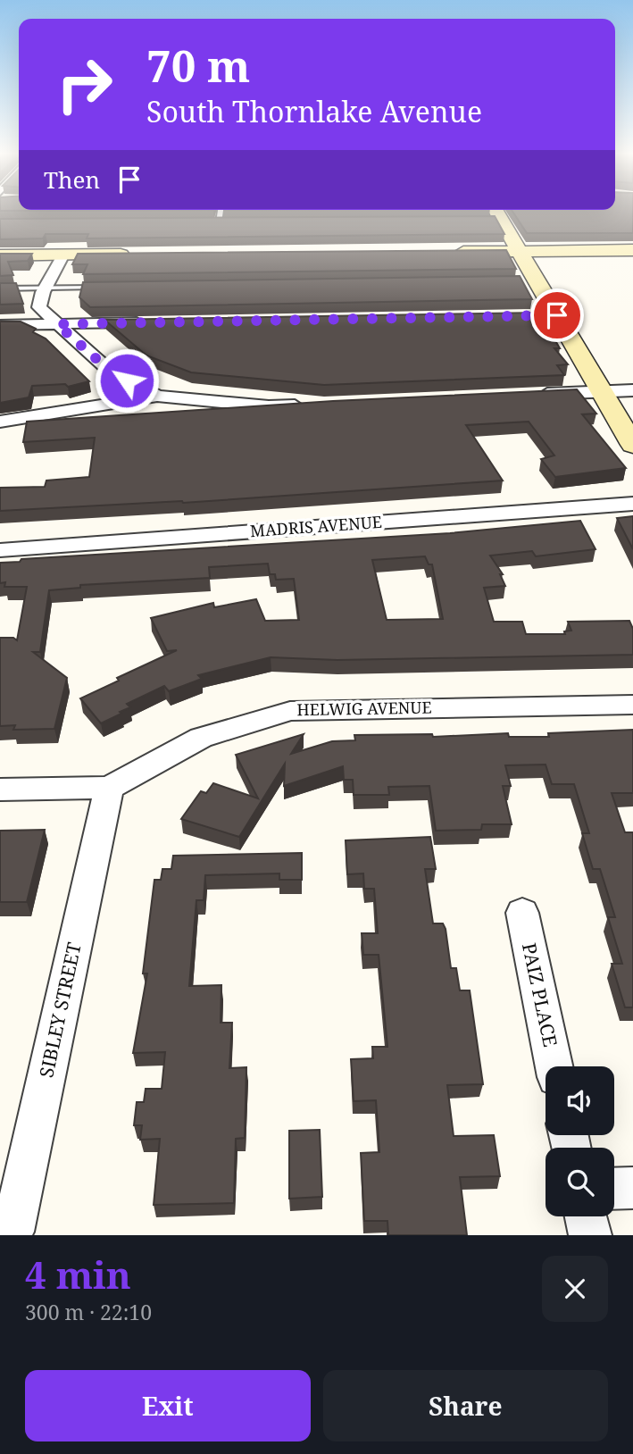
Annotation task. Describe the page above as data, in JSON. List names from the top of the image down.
{
  "streets": {
    "street": [
      "MADRIS AVENUE",
      "HELWIG AVENUE",
      "PAIZ PLACE",
      "SIBLEY STREET"
    ]
  },
  "crossings": [
    ["HELWIG AVENUE", "SIBLEY STREET"]
  ],
  "page": {
    "turn": ["70 m", "South Thornlake Avenue"],
    "then": "Then",
    "heading": ["4 min", "300 m · 22:10"],
    "buttons": ["Exit", "Share"]
  }
}
